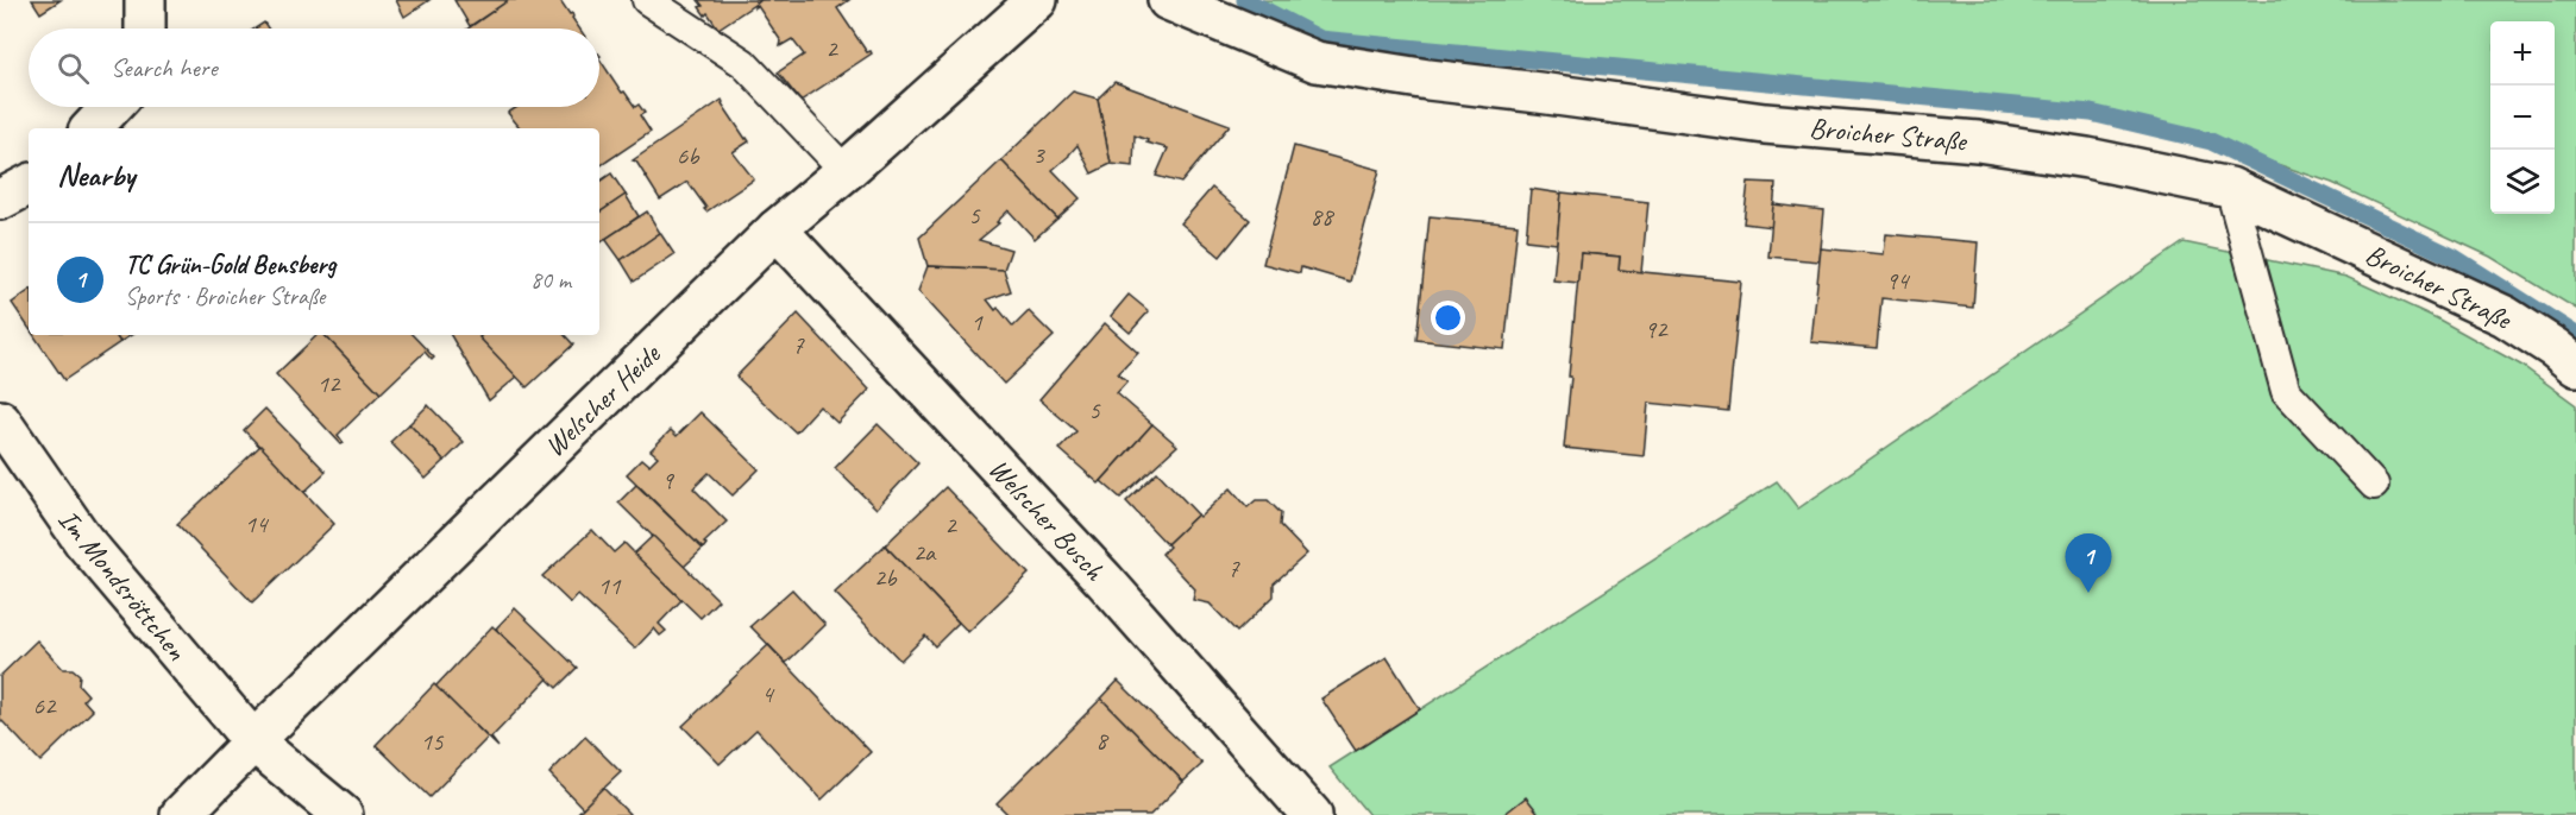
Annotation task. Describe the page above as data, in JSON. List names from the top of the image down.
{
  "streets": {
    "street": [
      "Broicher Straße",
      "Welscher Heide",
      "Welscher Busch",
      "Im Mondsröttchen"
    ]
  },
  "crossings": [
    ["Welscher Heide", "Welscher Busch"],
    ["Welscher Heide", "Im Mondsröttchen"]
  ],
  "house_numbers": [
    "2",
    "3",
    "6b",
    "5",
    "88",
    "94",
    "1",
    "92",
    "7",
    "12",
    "5",
    "9",
    "14",
    "2",
    "2a",
    "7",
    "2b",
    "11",
    "4",
    "62",
    "8",
    "15"
  ],
  "page": {
    "map_buttons": ["+", "−"],
    "search": "Search here",
    "heading": "Nearby",
    "list": [
      {
        "mark": "1",
        "name": "TC Grün-Gold Bensberg",
        "note": "Sports · Broicher Straße",
        "value": "80 m"
      }
    ],
    "pins": "1"
  }
}
